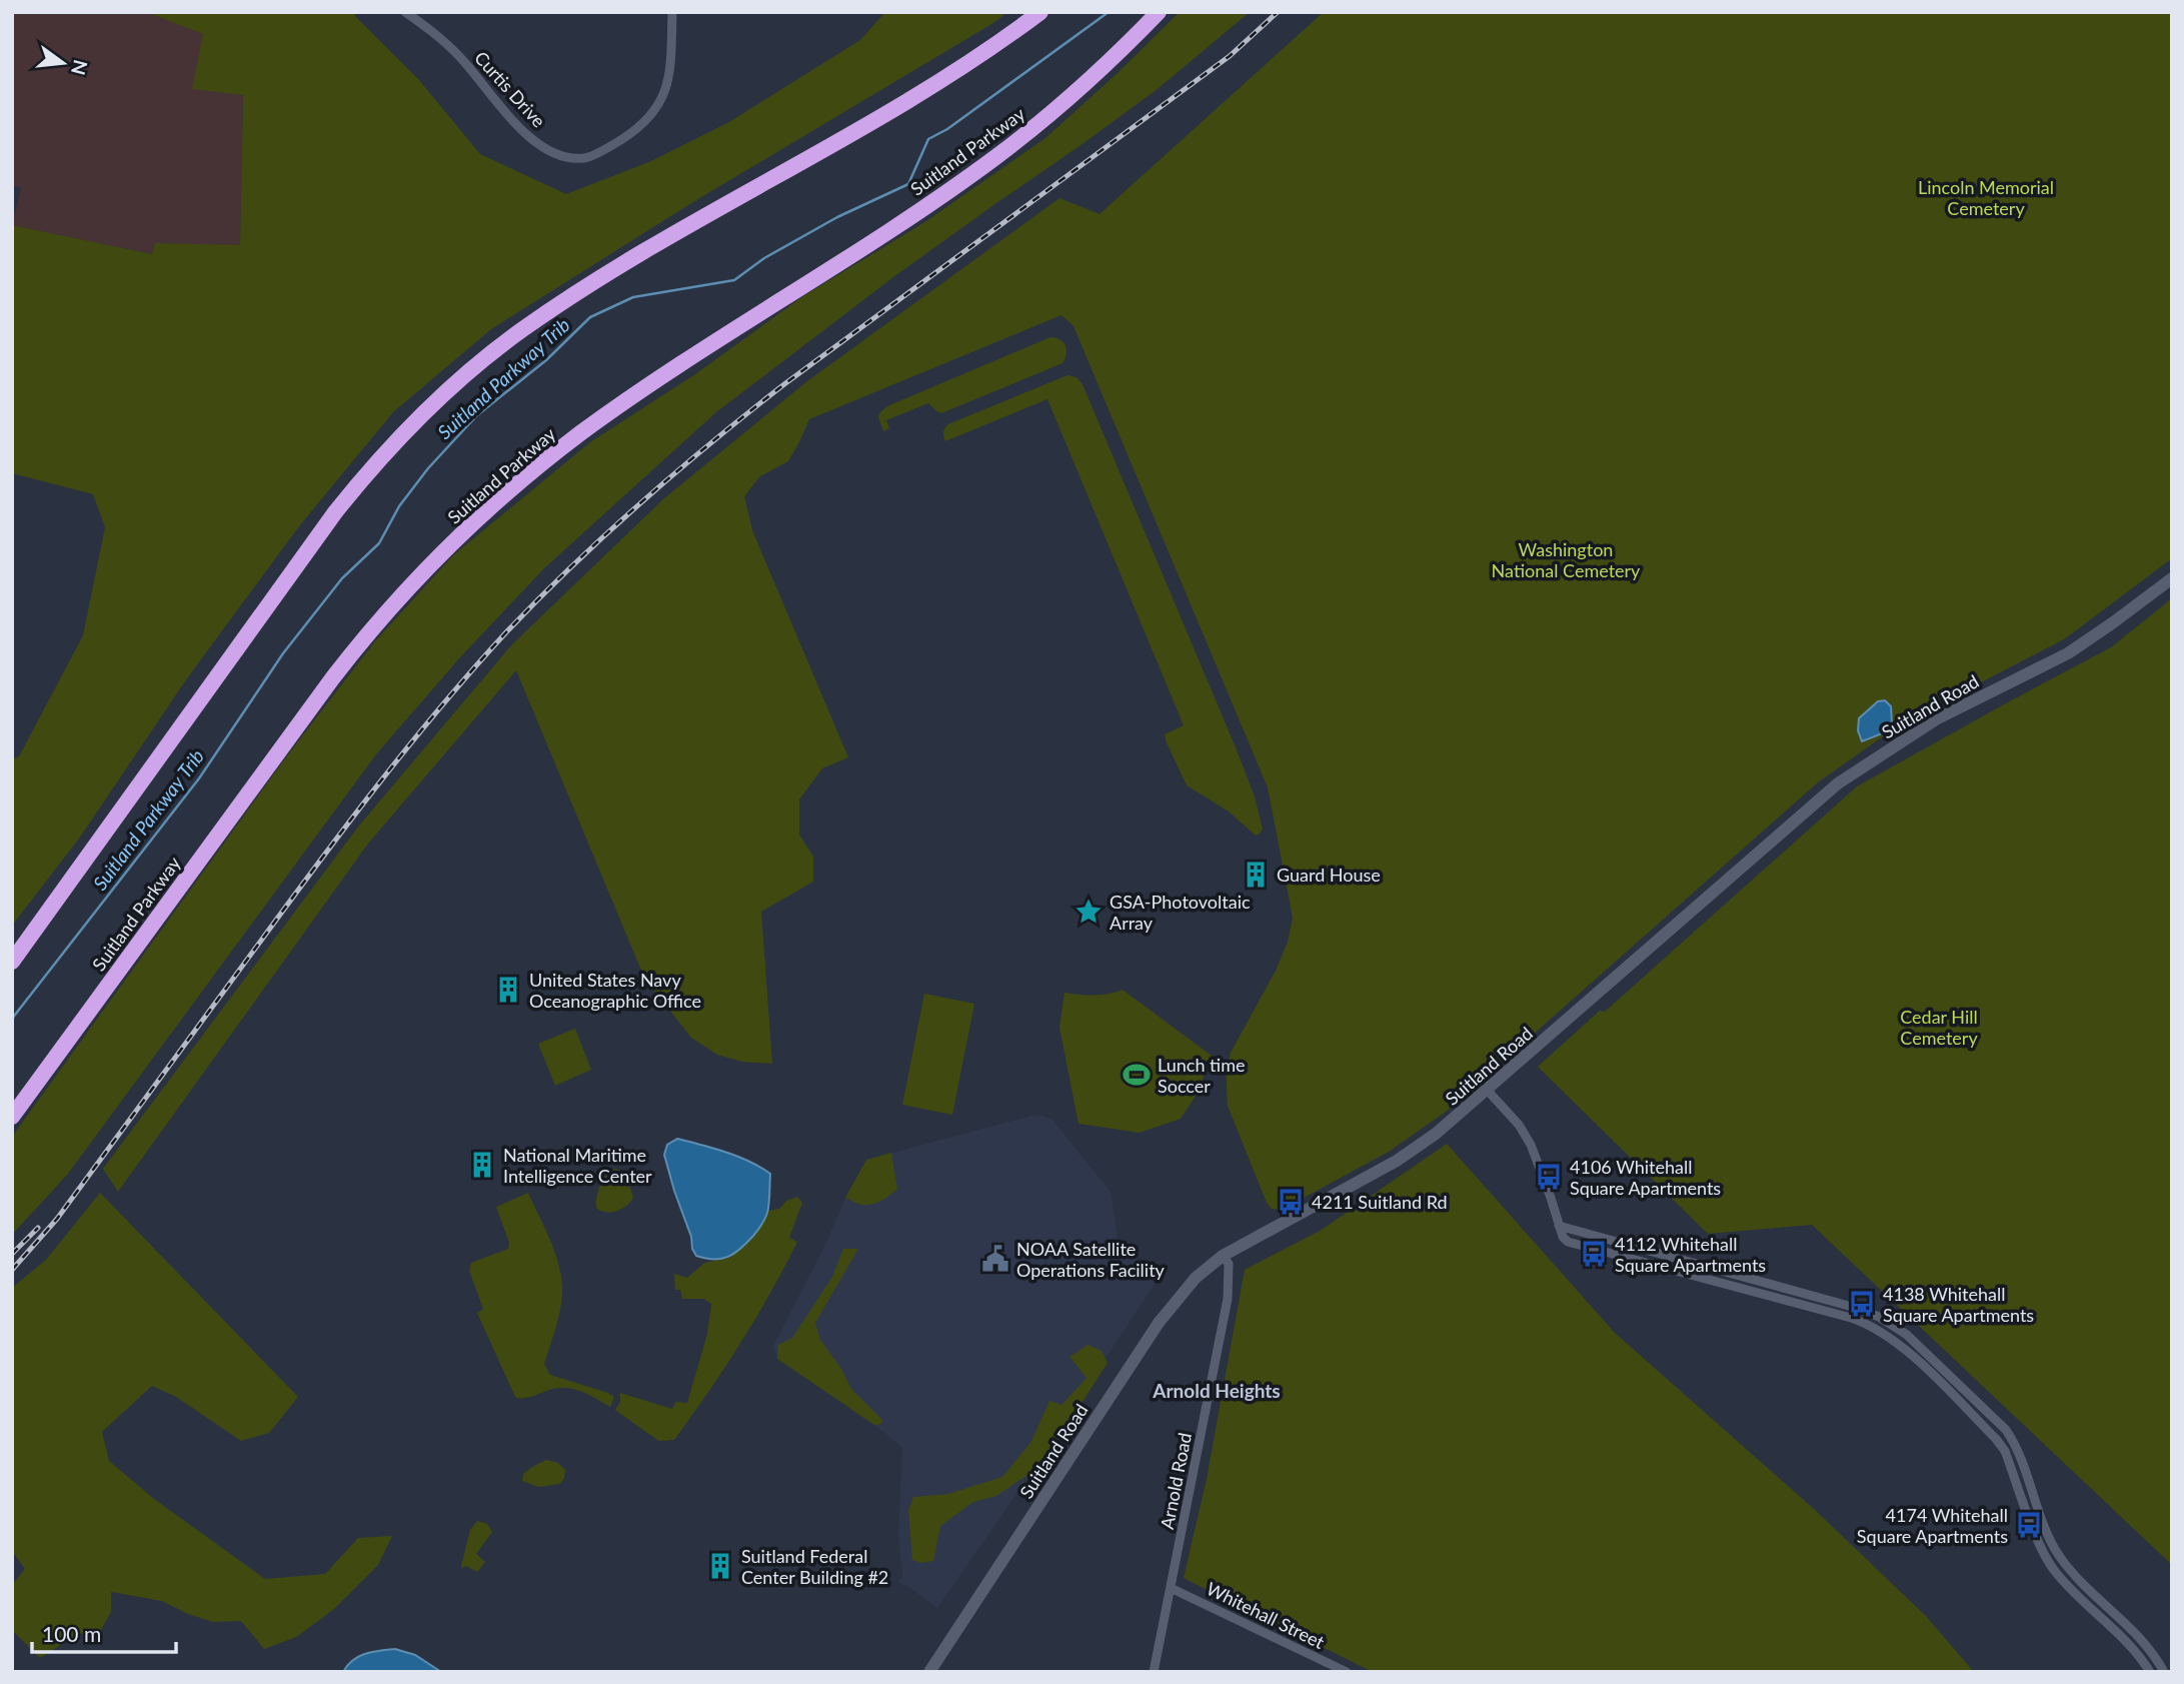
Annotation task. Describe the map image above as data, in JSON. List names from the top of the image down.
{
  "streets": {
    "highway": ["Suitland Parkway"],
    "main road": ["Suitland Road"],
    "street": ["Curtis Drive", "Arnold Road", "Whitehall Street"]
  },
  "crossings": [
    ["Suitland Road", "Arnold Road"],
    ["Arnold Road", "Whitehall Street"]
  ],
  "districts": ["Arnold Heights"],
  "water": ["Suitland Parkway Trib"],
  "parks": ["Lincoln Memorial Cemetery", "Washington National Cemetery", "Cedar Hill Cemetery"],
  "places": {
    "building": [
      "Guard House",
      "United States Navy Oceanographic Office",
      "National Maritime Intelligence Center",
      "Suitland Federal Center Building #2"
    ],
    "place": ["GSA-Photovoltaic Array"],
    "sports": ["Lunch time Soccer"],
    "bus stop": [
      "4106 Whitehall Square Apartments",
      "4211 Suitland Rd",
      "4112 Whitehall Square Apartments",
      "4138 Whitehall Square Apartments",
      "4174 Whitehall Square Apartments"
    ],
    "public building": ["NOAA Satellite Operations Facility"]
  },
  "scale_bar": "100 m",
  "north": "right"
}
